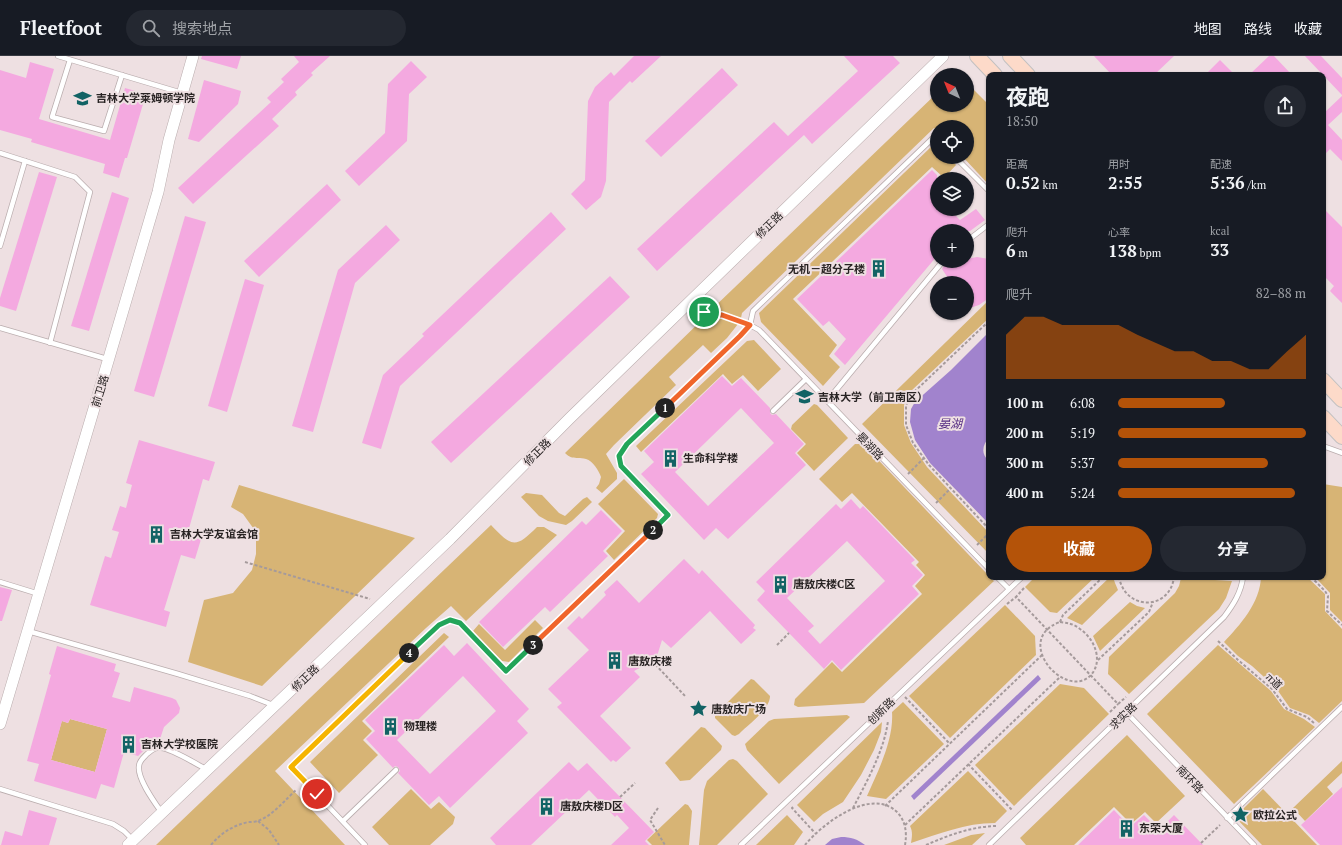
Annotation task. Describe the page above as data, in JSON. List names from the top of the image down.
{
  "streets": {
    "street": ["修正路", "前卫路"],
    "lane": [
      "晏湖路",
      "创新路",
      "求实路",
      "南环路"
    ],
    "path": ["π道"]
  },
  "crossings": [
    ["求实路", "南环路"]
  ],
  "water": ["晏湖"],
  "places": {
    "school or university": ["吉林大学莱姆顿学院", "吉林大学（前卫南区）"],
    "building": [
      "无机－超分子楼",
      "生命科学楼",
      "吉林大学友谊会馆",
      "唐敖庆楼C区",
      "唐敖庆楼",
      "物理楼",
      "吉林大学校医院",
      "唐敖庆楼D区",
      "东荣大厦"
    ],
    "place": ["唐敖庆广场", "欧拉公式"]
  },
  "north": "top left",
  "page": {
    "header": "Fleetfoot",
    "search": "搜索地点",
    "nav": ["地图", "路线", "收藏"],
    "map_buttons": ["+", "−"],
    "heading": ["夜跑", "18:50"],
    "stats": [
      ["距离", "0.52 km"],
      ["用时", "2:55"],
      ["配速", "5:36 /km"],
      ["爬升", "6 m"],
      ["心率", "138 bpm"],
      ["kcal", "33"]
    ],
    "chart": ["爬升", "82–88 m"],
    "list": [
      {
        "name": "100 m",
        "note": "6:08"
      },
      {
        "name": "200 m",
        "note": "5:19"
      },
      {
        "name": "300 m",
        "note": "5:37"
      },
      {
        "name": "400 m",
        "note": "5:24"
      }
    ],
    "pins": [
      "1",
      "2",
      "3",
      "4"
    ],
    "buttons": ["收藏", "分享"]
  }
}
